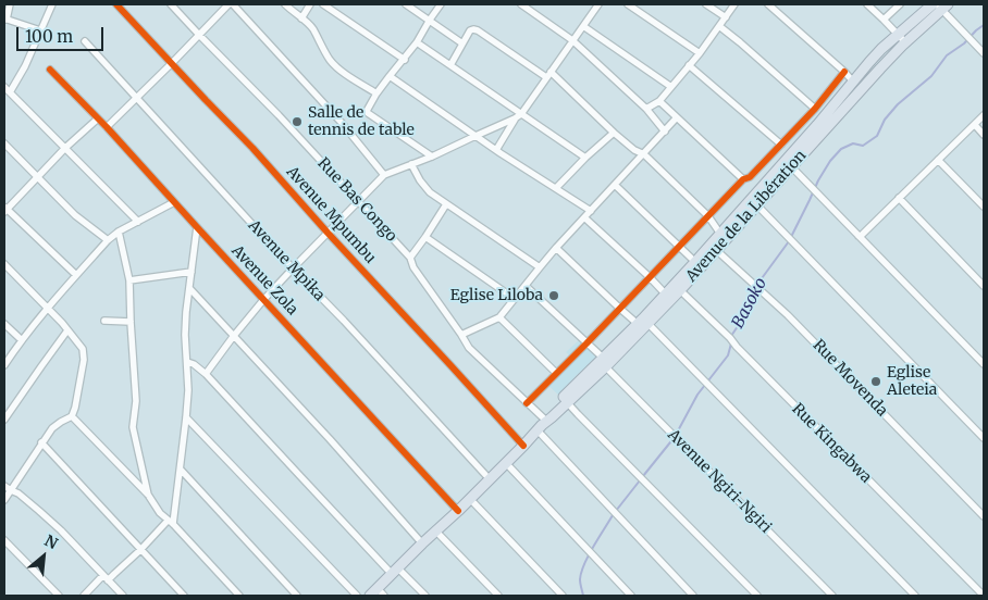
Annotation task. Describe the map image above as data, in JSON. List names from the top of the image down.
{
  "streets": {
    "highway": ["Avenue de la Libération"],
    "street": [
      "Rue Bas Congo",
      "Avenue Mpumbu",
      "Avenue Mpika",
      "Avenue Zola",
      "Rue Movenda",
      "Rue Kingabwa",
      "Avenue Ngiri-Ngiri"
    ]
  },
  "crossings": [
    ["Rue Bas Congo", "Avenue de la Libération"],
    ["Avenue Mpumbu", "Avenue de la Libération"],
    ["Avenue de la Libération", "Avenue Mpika"],
    ["Avenue de la Libération", "Avenue Zola"],
    ["Avenue de la Libération", "Rue Movenda"],
    ["Avenue de la Libération", "Rue Kingabwa"],
    ["Avenue de la Libération", "Avenue Ngiri-Ngiri"]
  ],
  "water": ["Basoko"],
  "places": ["Salle de tennis de table", "Eglise Liloba", "Eglise Aleteia"],
  "scale_bar": "100 m",
  "north": "top right"
}
